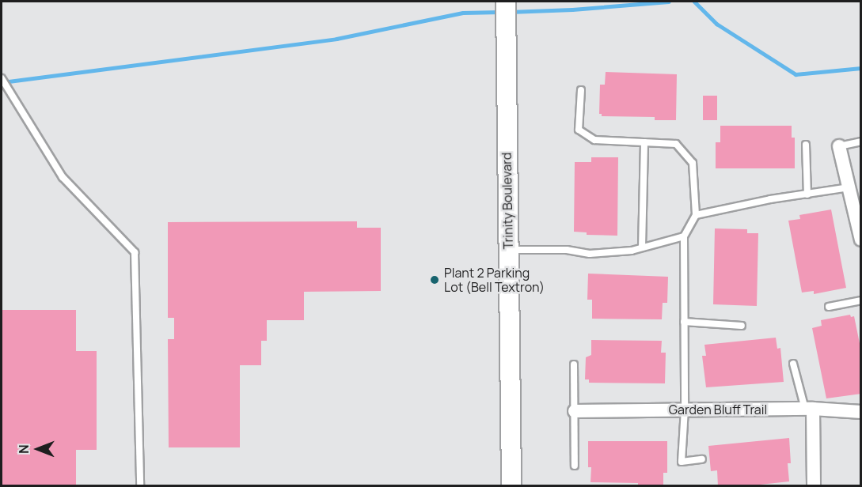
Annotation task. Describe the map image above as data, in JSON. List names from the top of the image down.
{
  "streets": {
    "main road": ["Trinity Boulevard"],
    "street": ["Garden Bluff Trail"]
  },
  "places": ["Plant 2 Parking Lot (Bell Textron)"],
  "north": "left"
}
